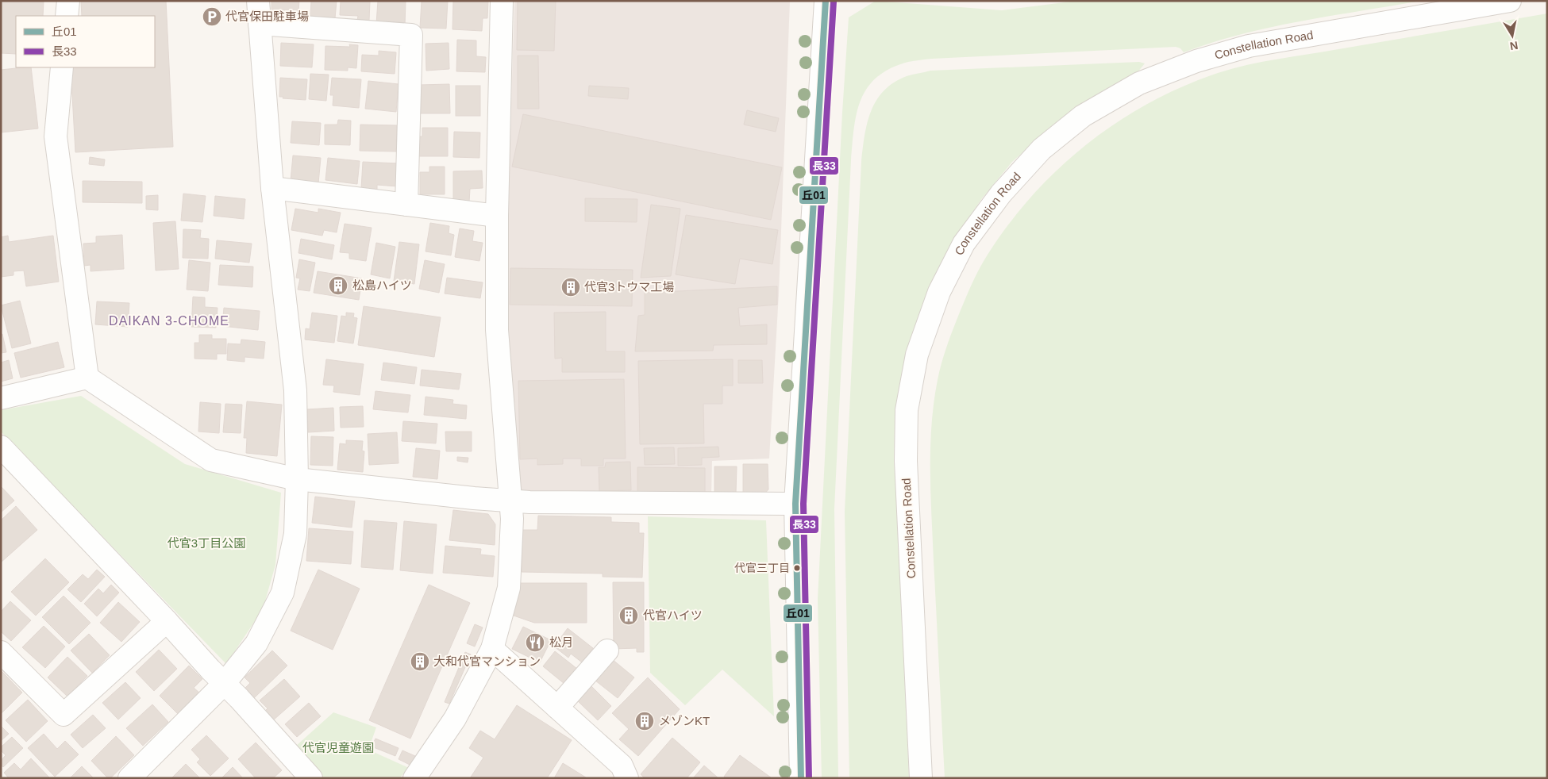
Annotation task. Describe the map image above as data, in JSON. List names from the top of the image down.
{
  "streets": {
    "street": ["Constellation Road"]
  },
  "districts": ["DAIKAN 3-CHOME"],
  "parks": ["代官3丁目公園", "代官児童遊園"],
  "places": {
    "parking": ["代官保田駐車場"],
    "building": [
      "松島ハイツ",
      "代官3トウマ工場",
      "代官ハイツ",
      "大和代官マンション",
      "メゾンKT"
    ],
    "other": ["代官三丁目"],
    "restaurant": ["松月"]
  },
  "lines": ["transit line 丘01", "transit line 長33"],
  "legend": ["丘01", "長33"],
  "north": "bottom"
}
